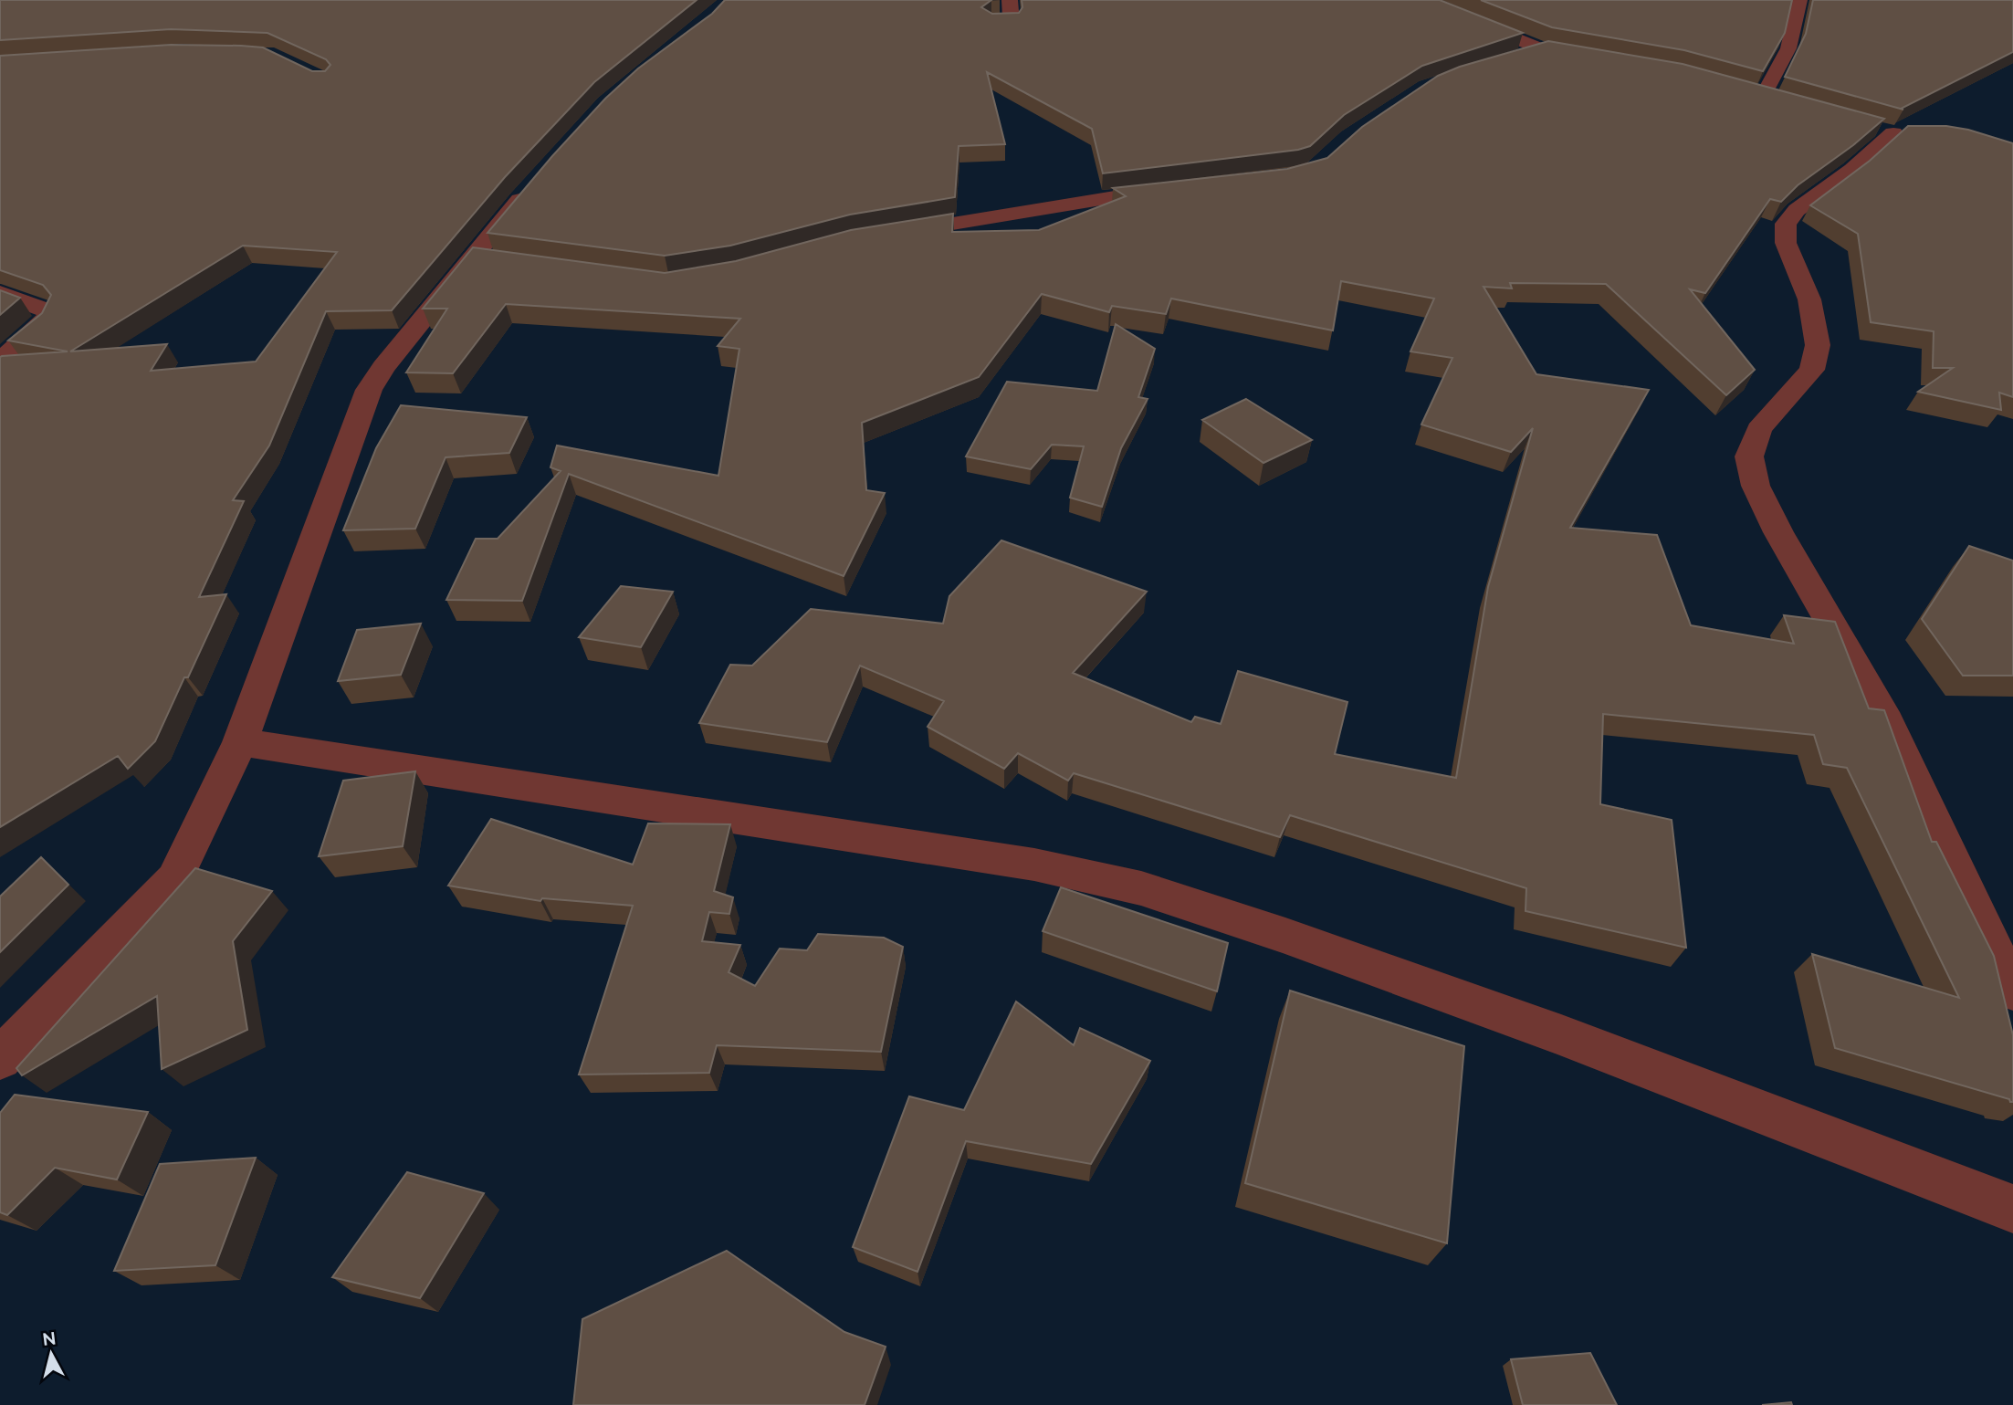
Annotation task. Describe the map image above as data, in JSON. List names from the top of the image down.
{
  "north": "top"
}
